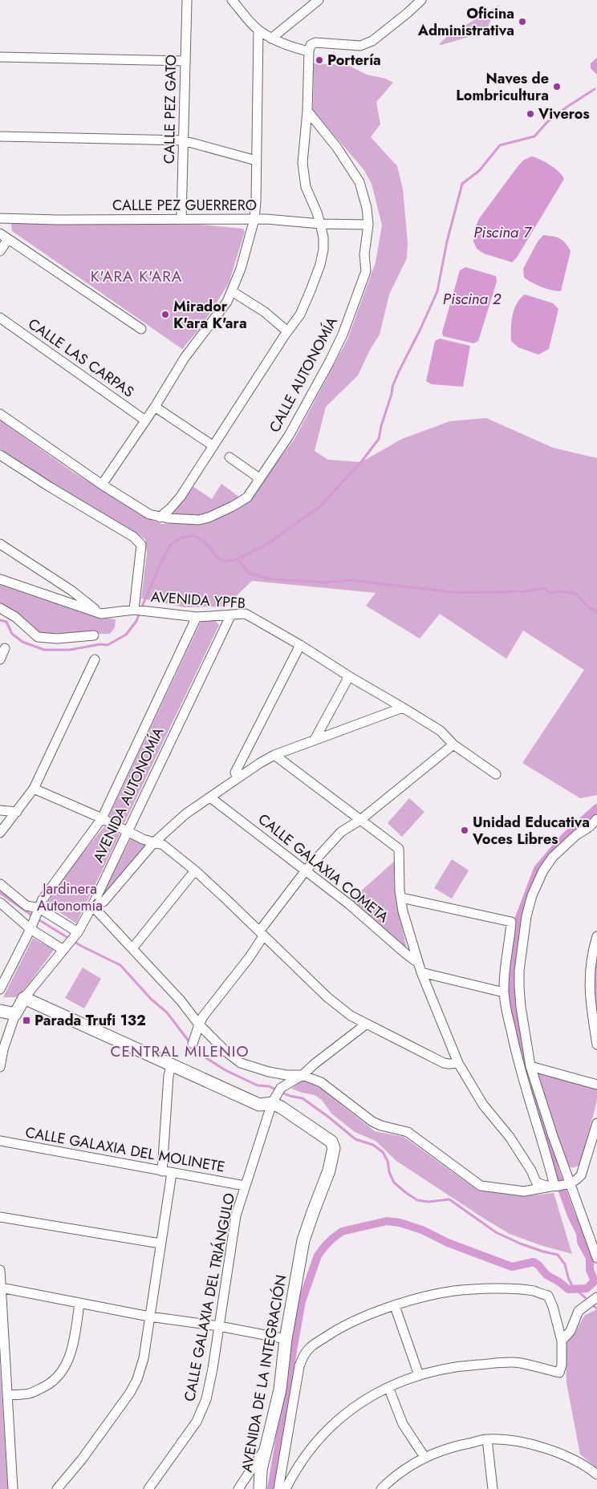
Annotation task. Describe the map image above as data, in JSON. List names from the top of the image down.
{
  "streets": {
    "main road": ["AVENIDA AUTONOMÍA", "AVENIDA DE LA INTEGRACIÓN"],
    "street": [
      "CALLE PEZ GATO",
      "CALLE PEZ GUERRERO",
      "CALLE LAS CARPAS",
      "CALLE AUTONOMÍA",
      "AVENIDA YPFB",
      "CALLE GALAXIA COMETA",
      "CALLE GALAXIA DEL MOLINETE",
      "CALLE GALAXIA DEL TRIÁNGULO"
    ]
  },
  "crossings": [
    ["CALLE PEZ GATO", "CALLE PEZ GUERRERO"],
    ["CALLE PEZ GUERRERO", "CALLE AUTONOMÍA"],
    ["AVENIDA YPFB", "AVENIDA AUTONOMÍA"],
    ["CALLE GALAXIA DEL MOLINETE", "CALLE GALAXIA DEL TRIÁNGULO"],
    ["CALLE GALAXIA DEL TRIÁNGULO", "AVENIDA DE LA INTEGRACIÓN"]
  ],
  "districts": ["K'ARA K'ARA", "CENTRAL MILENIO"],
  "water": ["Piscina 7", "Piscina 2"],
  "parks": ["Jardinera Autonomía"],
  "places": {
    "other": [
      "Oficina Administrativa",
      "Portería",
      "Naves de Lombricultura",
      "Viveros",
      "Mirador K'ara K'ara",
      "Unidad Educativa Voces Libres"
    ],
    "transit": ["Parada Trufi 132"]
  }
}
